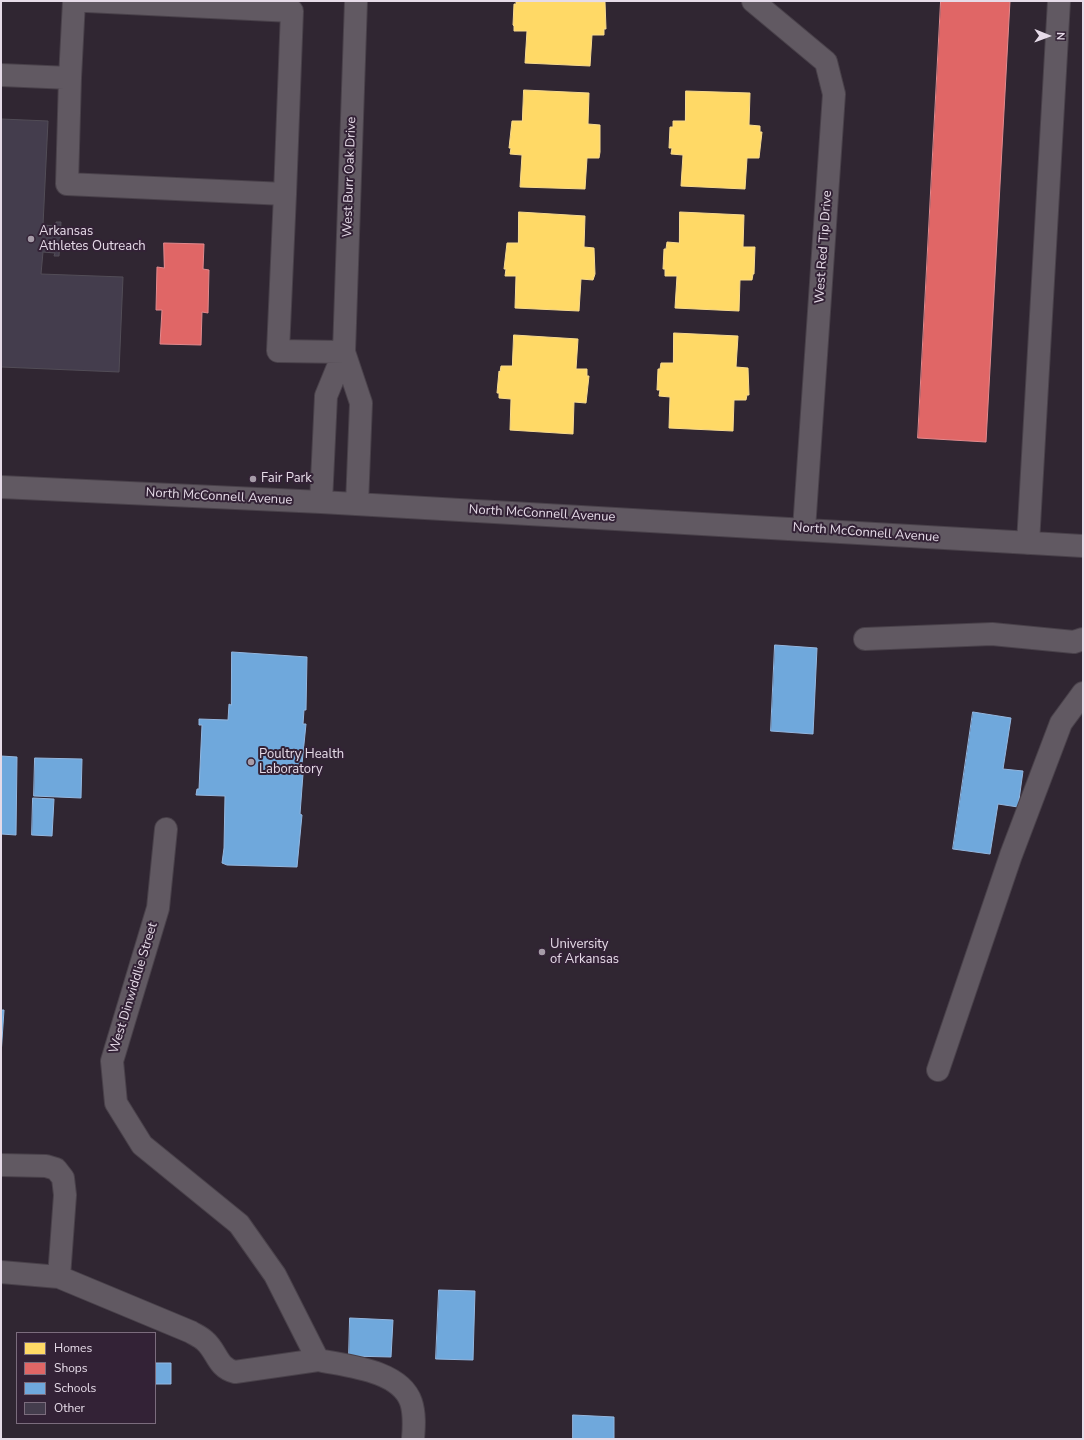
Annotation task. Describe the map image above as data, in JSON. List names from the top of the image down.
{
  "streets": {
    "street": [
      "West Burr Oak Drive",
      "West Red Tip Drive",
      "North McConnell Avenue",
      "West Dinwiddlie Street"
    ]
  },
  "crossings": [
    ["West Burr Oak Drive", "North McConnell Avenue"],
    ["West Red Tip Drive", "North McConnell Avenue"]
  ],
  "places": [
    "Arkansas Athletes Outreach",
    "Fair Park",
    "Poultry Health Laboratory",
    "University of Arkansas"
  ],
  "legend": [
    "Homes",
    "Shops",
    "Schools",
    "Other"
  ],
  "north": "right"
}
